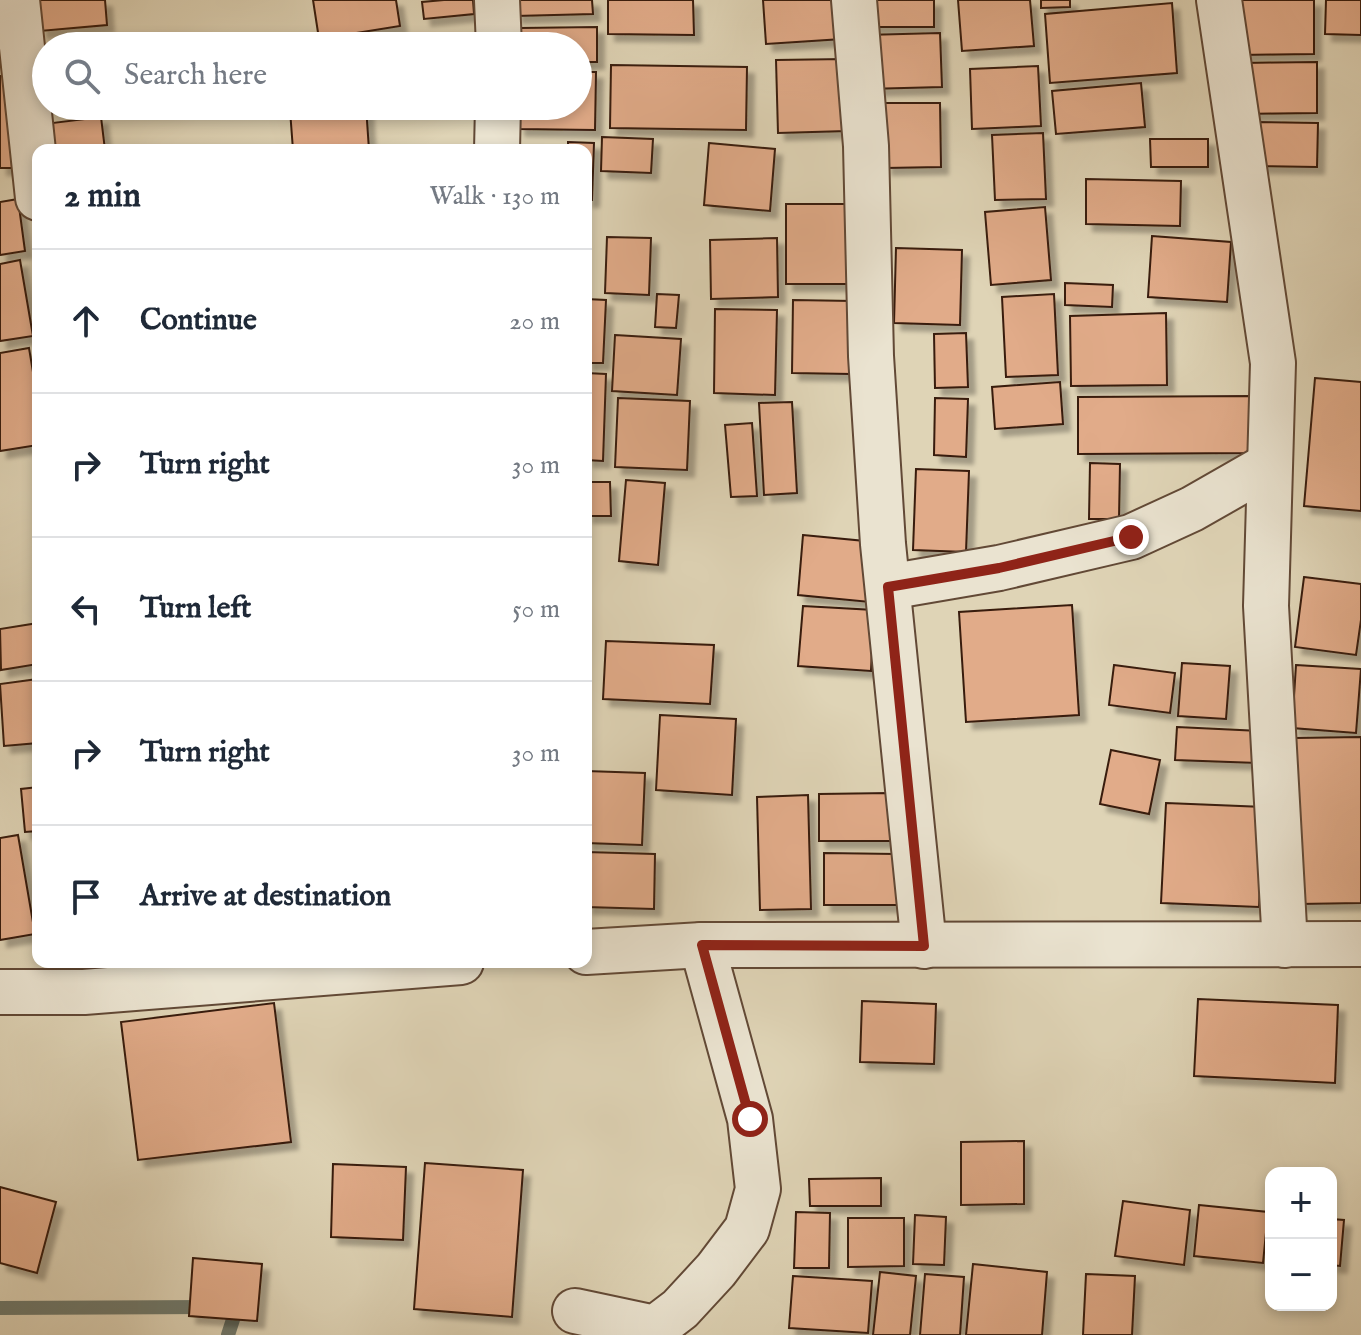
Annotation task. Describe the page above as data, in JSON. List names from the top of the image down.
{
  "page": {
    "search": "Search here",
    "heading": ["2 min", "Walk · 130 m"],
    "list": [
      ["Continue", "20 m"],
      ["Turn right", "30 m"],
      ["Turn left", "50 m"],
      ["Turn right", "30 m"],
      "Arrive at destination"
    ],
    "map_buttons": ["+", "−"]
  }
}
